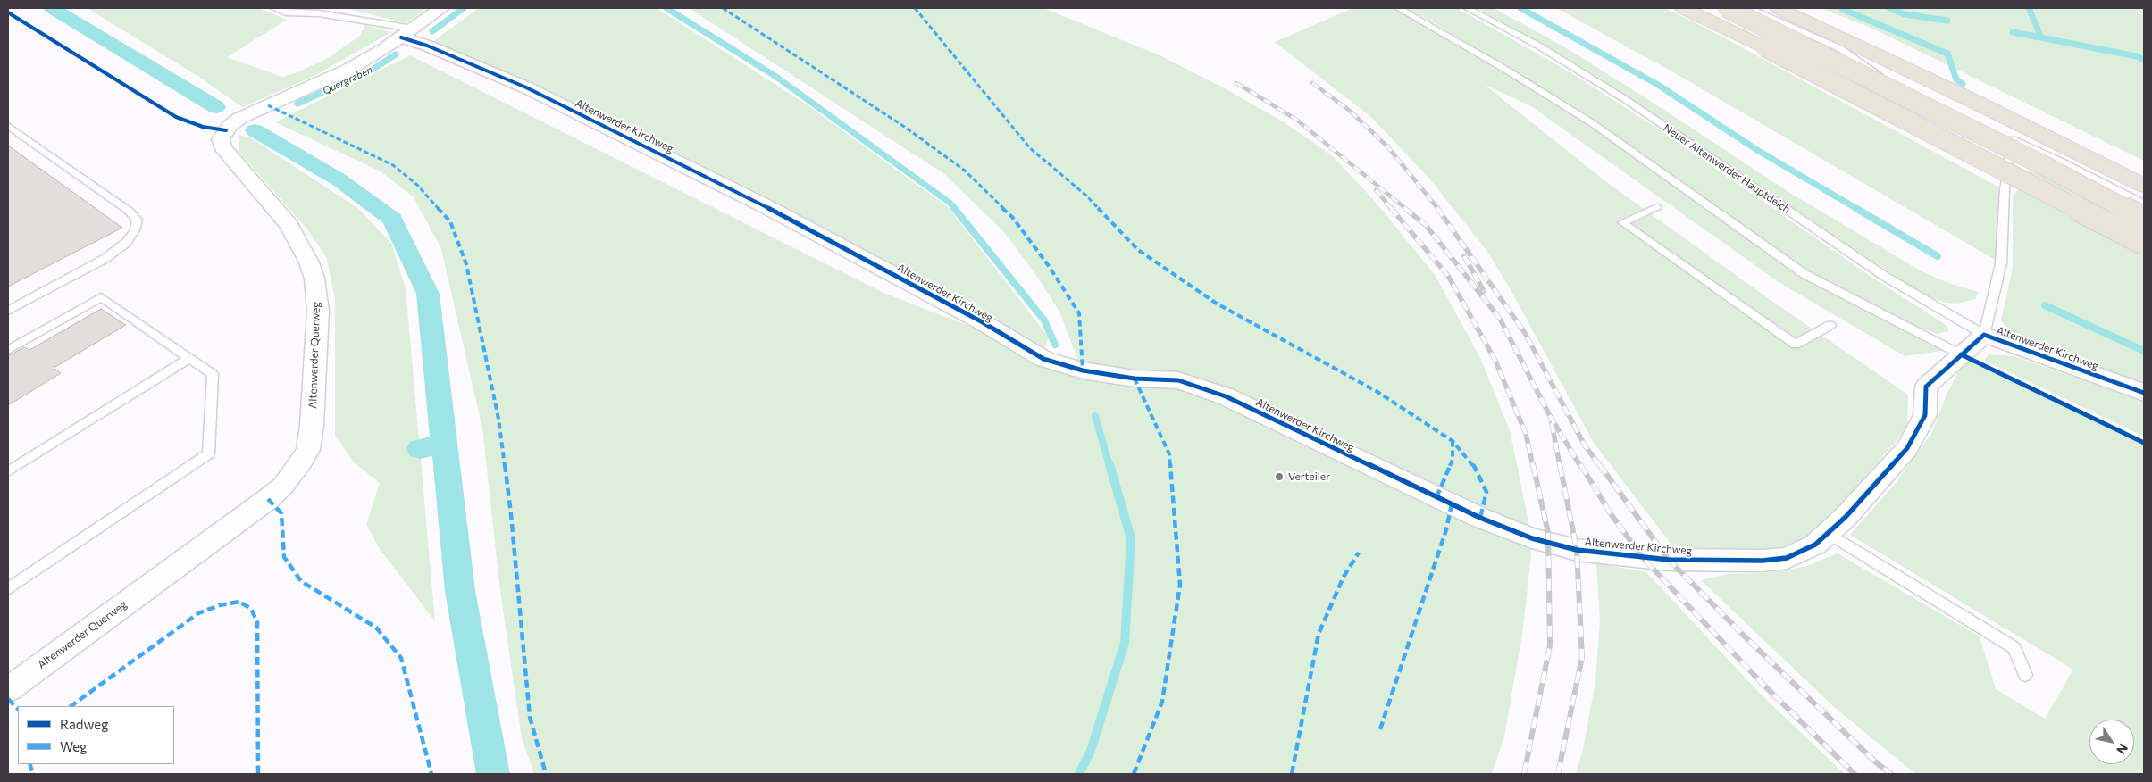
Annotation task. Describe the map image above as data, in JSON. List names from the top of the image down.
{
  "streets": {
    "street": ["Altenwerder Kirchweg", "Altenwerder Querweg"],
    "lane": ["Neuer Altenwerder Hauptdeich"]
  },
  "crossings": [
    ["Altenwerder Kirchweg", "Neuer Altenwerder Hauptdeich"],
    ["Altenwerder Kirchweg", "Altenwerder Querweg"]
  ],
  "water": ["Quergraben"],
  "places": ["Verteiler"],
  "legend": ["Radweg", "Weg"],
  "north": "bottom right"
}
